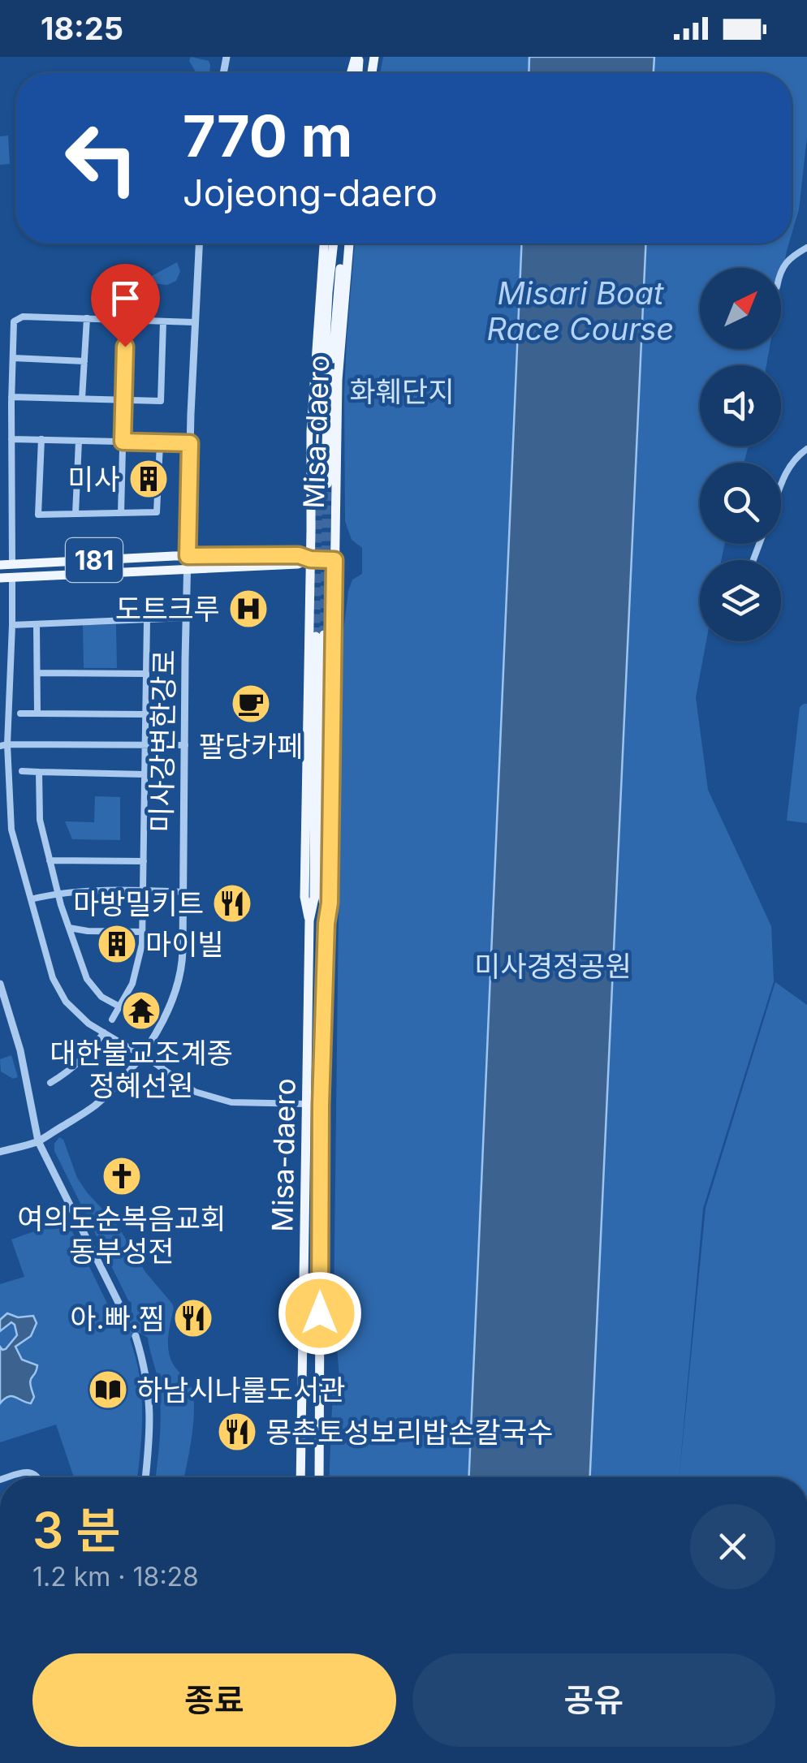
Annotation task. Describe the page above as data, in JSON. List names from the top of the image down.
{
  "streets": {
    "main road": ["Misa-daero", "181"],
    "street": ["미사강변한강로"]
  },
  "crossings": [
    ["Misa-daero", "181"],
    ["181", "미사강변한강로"]
  ],
  "water": ["Misari Boat Race Course"],
  "parks": ["화훼단지", "미사경정공원"],
  "places": {
    "building": ["미사", "마이빌"],
    "hospital": ["도트크루"],
    "cafe": ["팔당카페"],
    "restaurant": ["마방밀키트", "아.빠.찜", "몽촌토성보리밥손칼국수"],
    "temple": ["대한불교조계종 정혜선원"],
    "church": ["여의도순복음교회 동부성전"],
    "library": ["하남시나룰도서관"]
  },
  "north": "top right",
  "page": {
    "status": "18:25",
    "turn": ["770 m", "Jojeong-daero"],
    "heading": ["3 분", "1.2 km · 18:28"],
    "buttons": ["종료", "공유"]
  }
}
